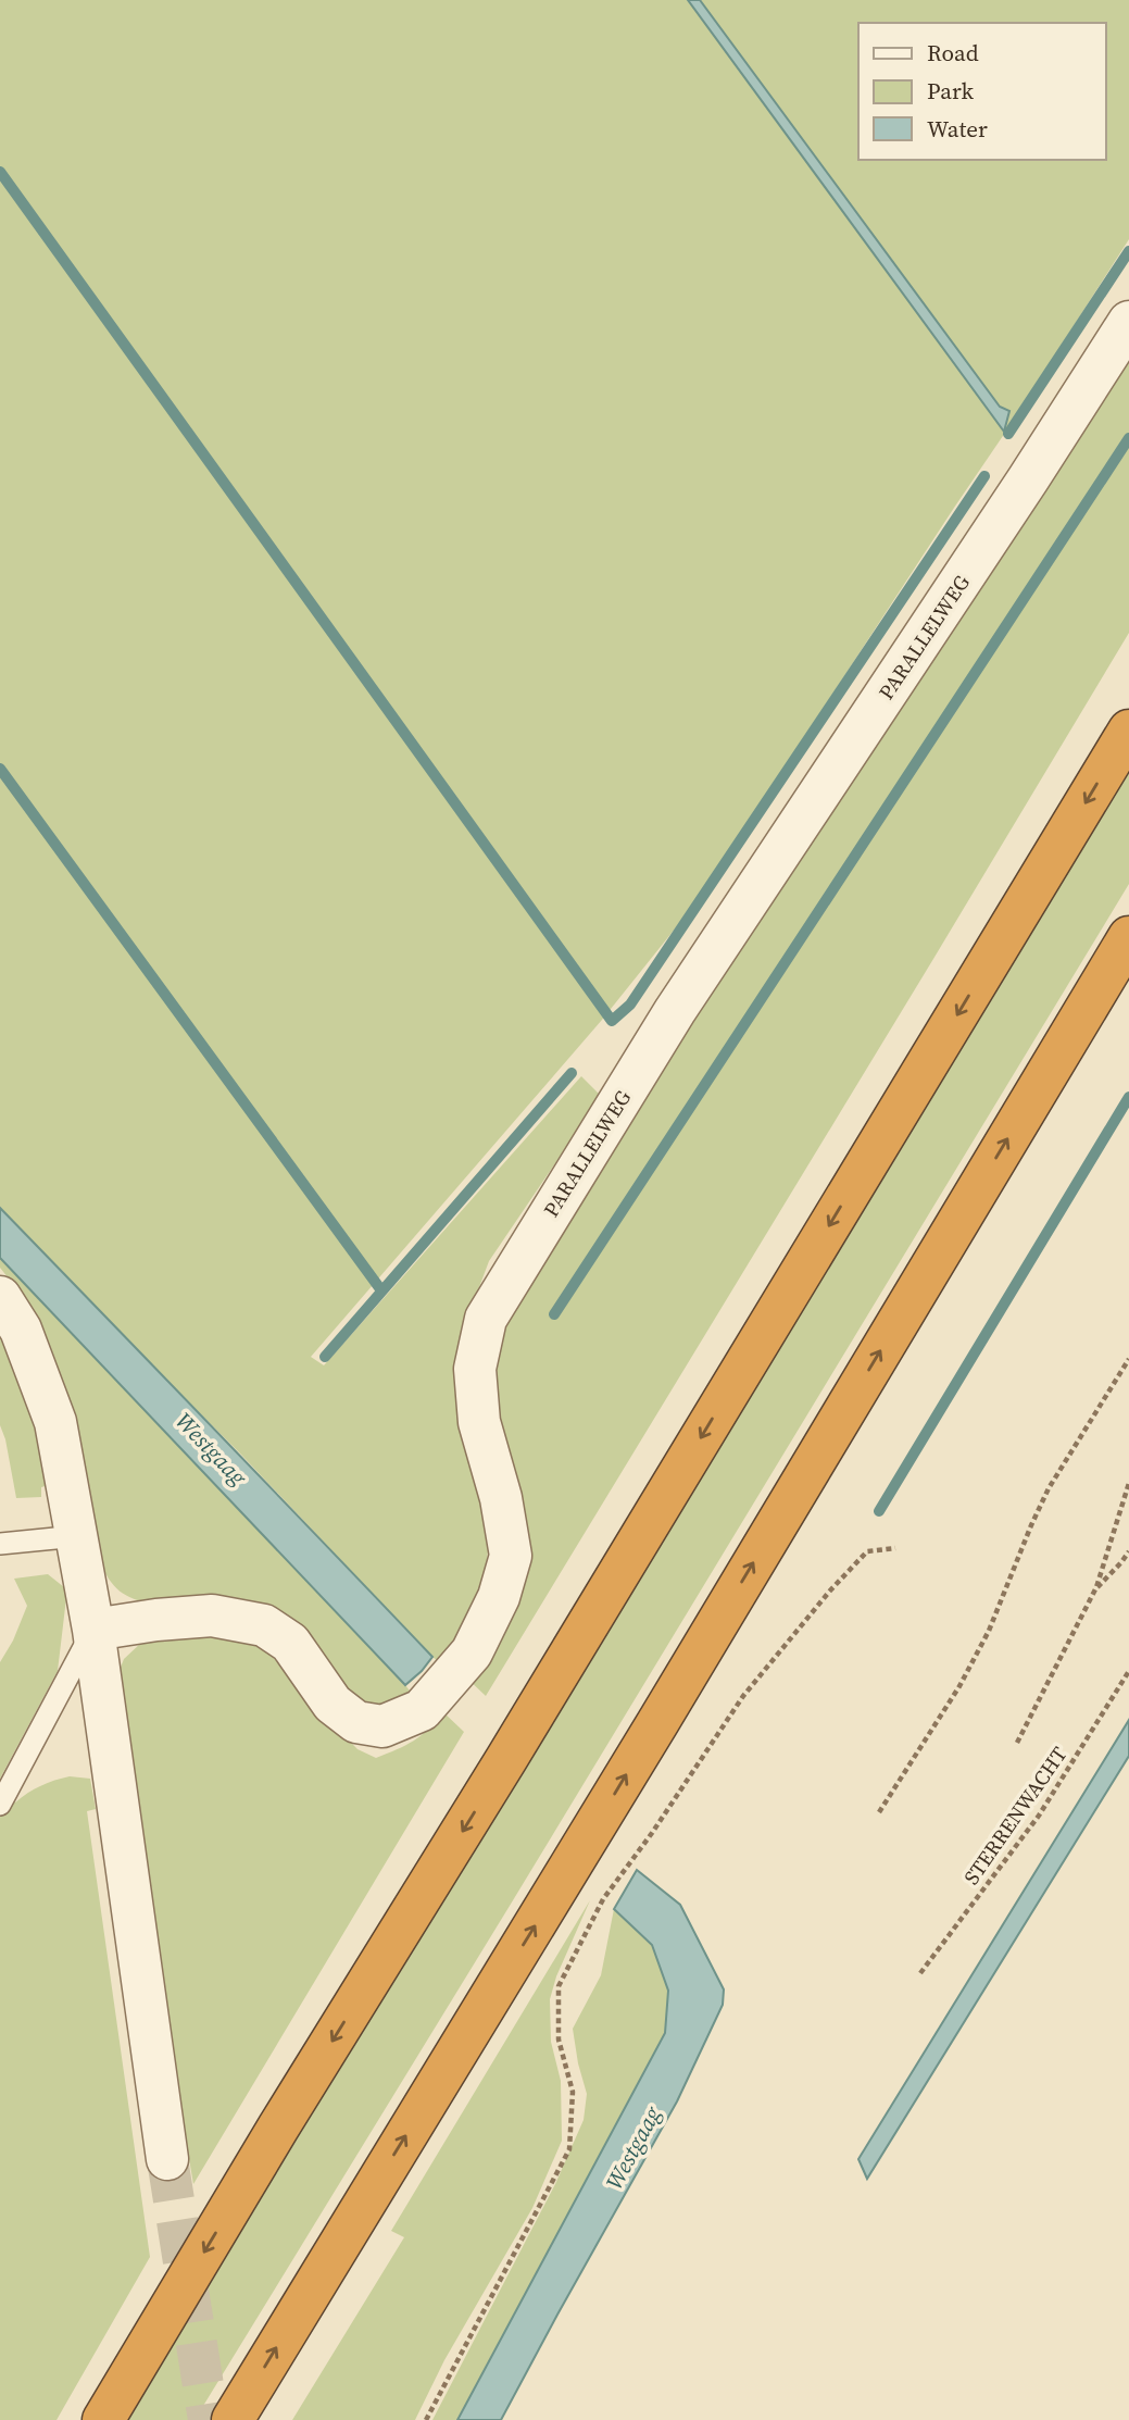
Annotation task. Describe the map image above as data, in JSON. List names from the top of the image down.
{
  "streets": {
    "street": ["PARALLELWEG"],
    "path": ["STERRENWACHT"]
  },
  "water": ["Westgaag"],
  "legend": ["Road", "Park", "Water"]
}
